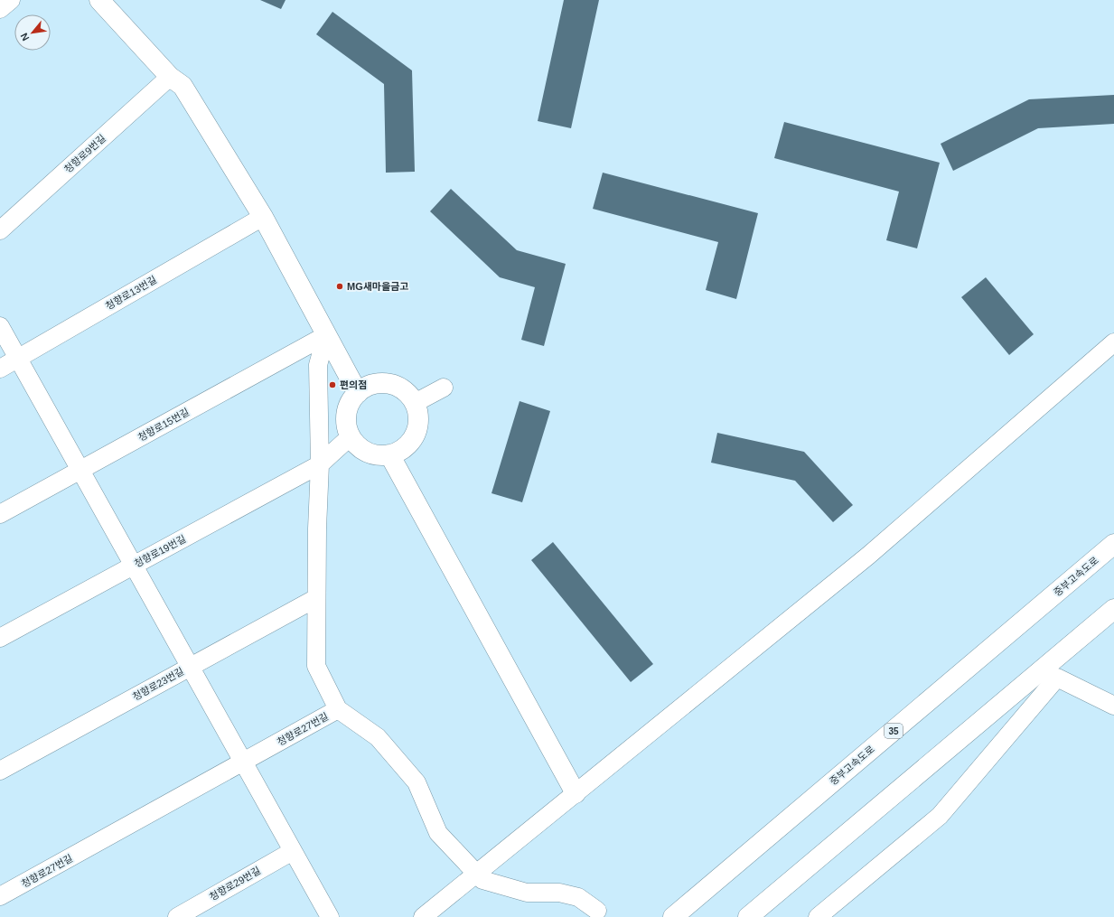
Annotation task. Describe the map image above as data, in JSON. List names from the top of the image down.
{
  "streets": {
    "main road": ["중부고속도로", "35"],
    "street": [
      "청향로9번길",
      "청향로13번길",
      "청향로15번길",
      "청향로19번길",
      "청향로23번길",
      "청향로27번길",
      "청향로29번길"
    ]
  },
  "places": ["MG새마을금고", "편의점"],
  "north": "bottom left"
}
